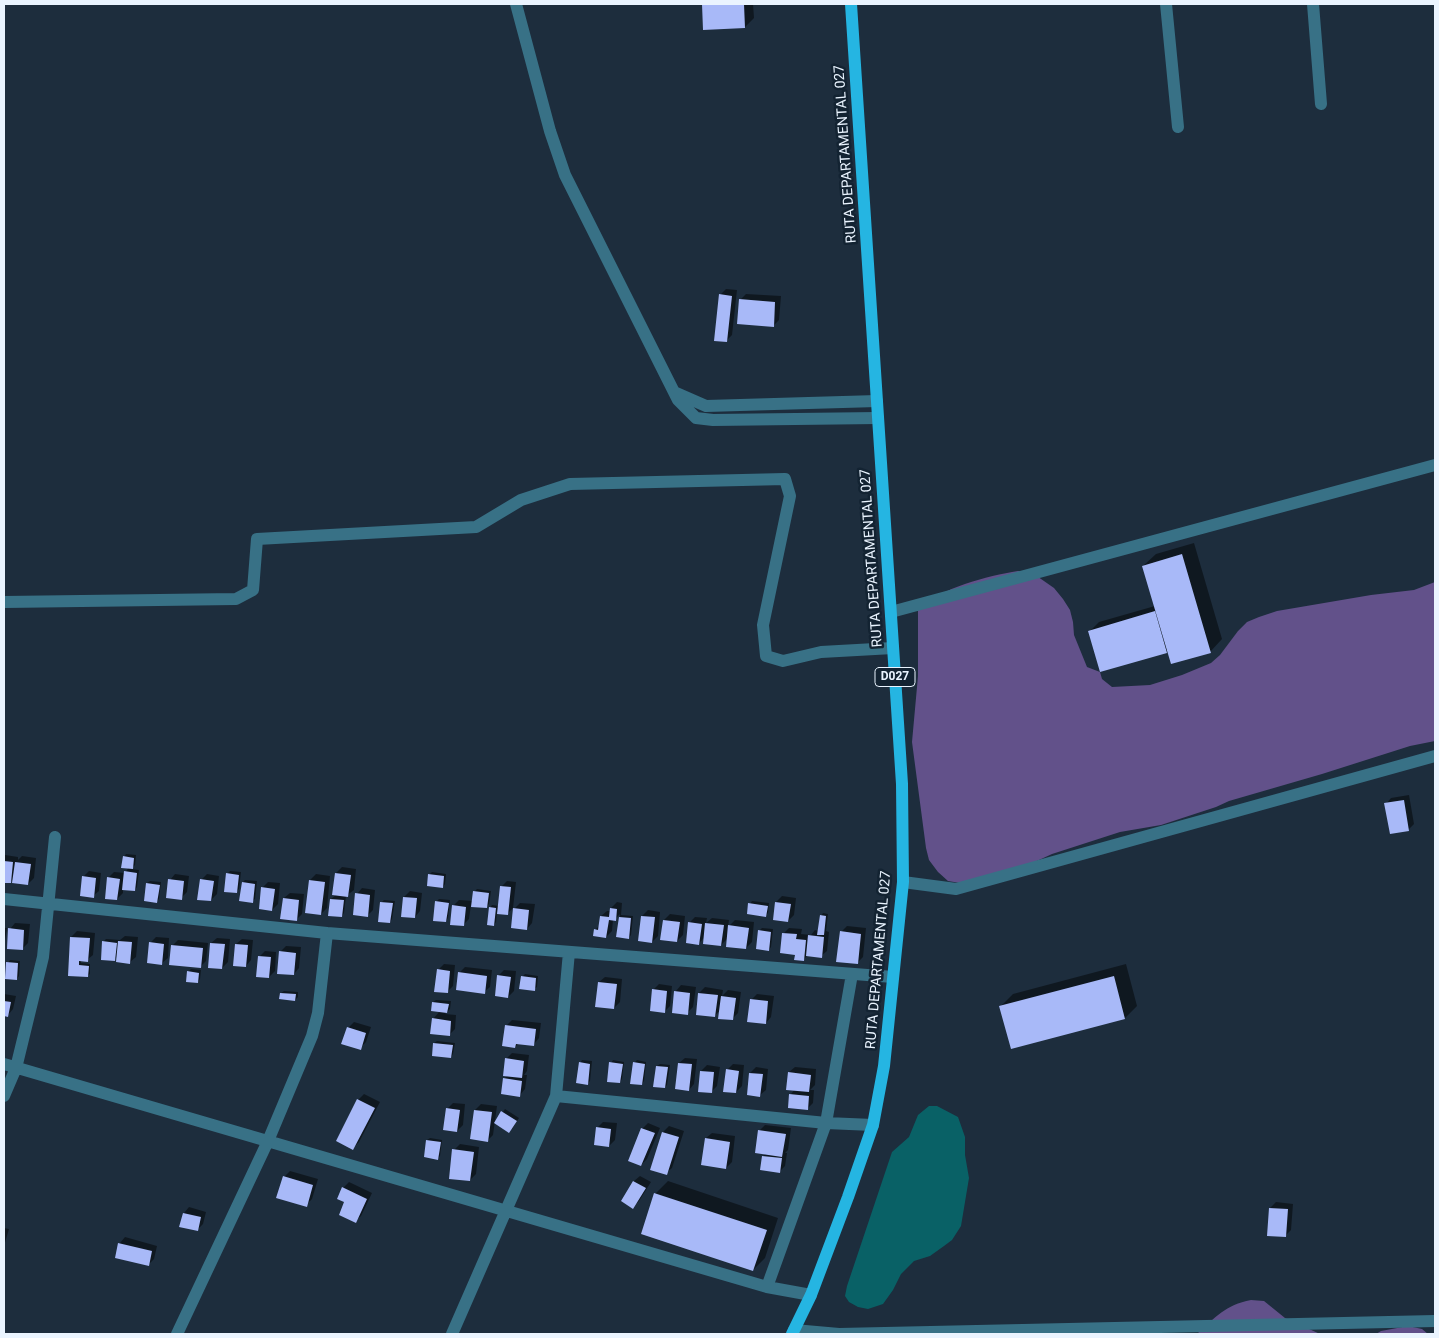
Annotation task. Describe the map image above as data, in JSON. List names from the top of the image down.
{
  "streets": {
    "main road": ["RUTA DEPARTAMENTAL 027", "D027"]
  }
}
